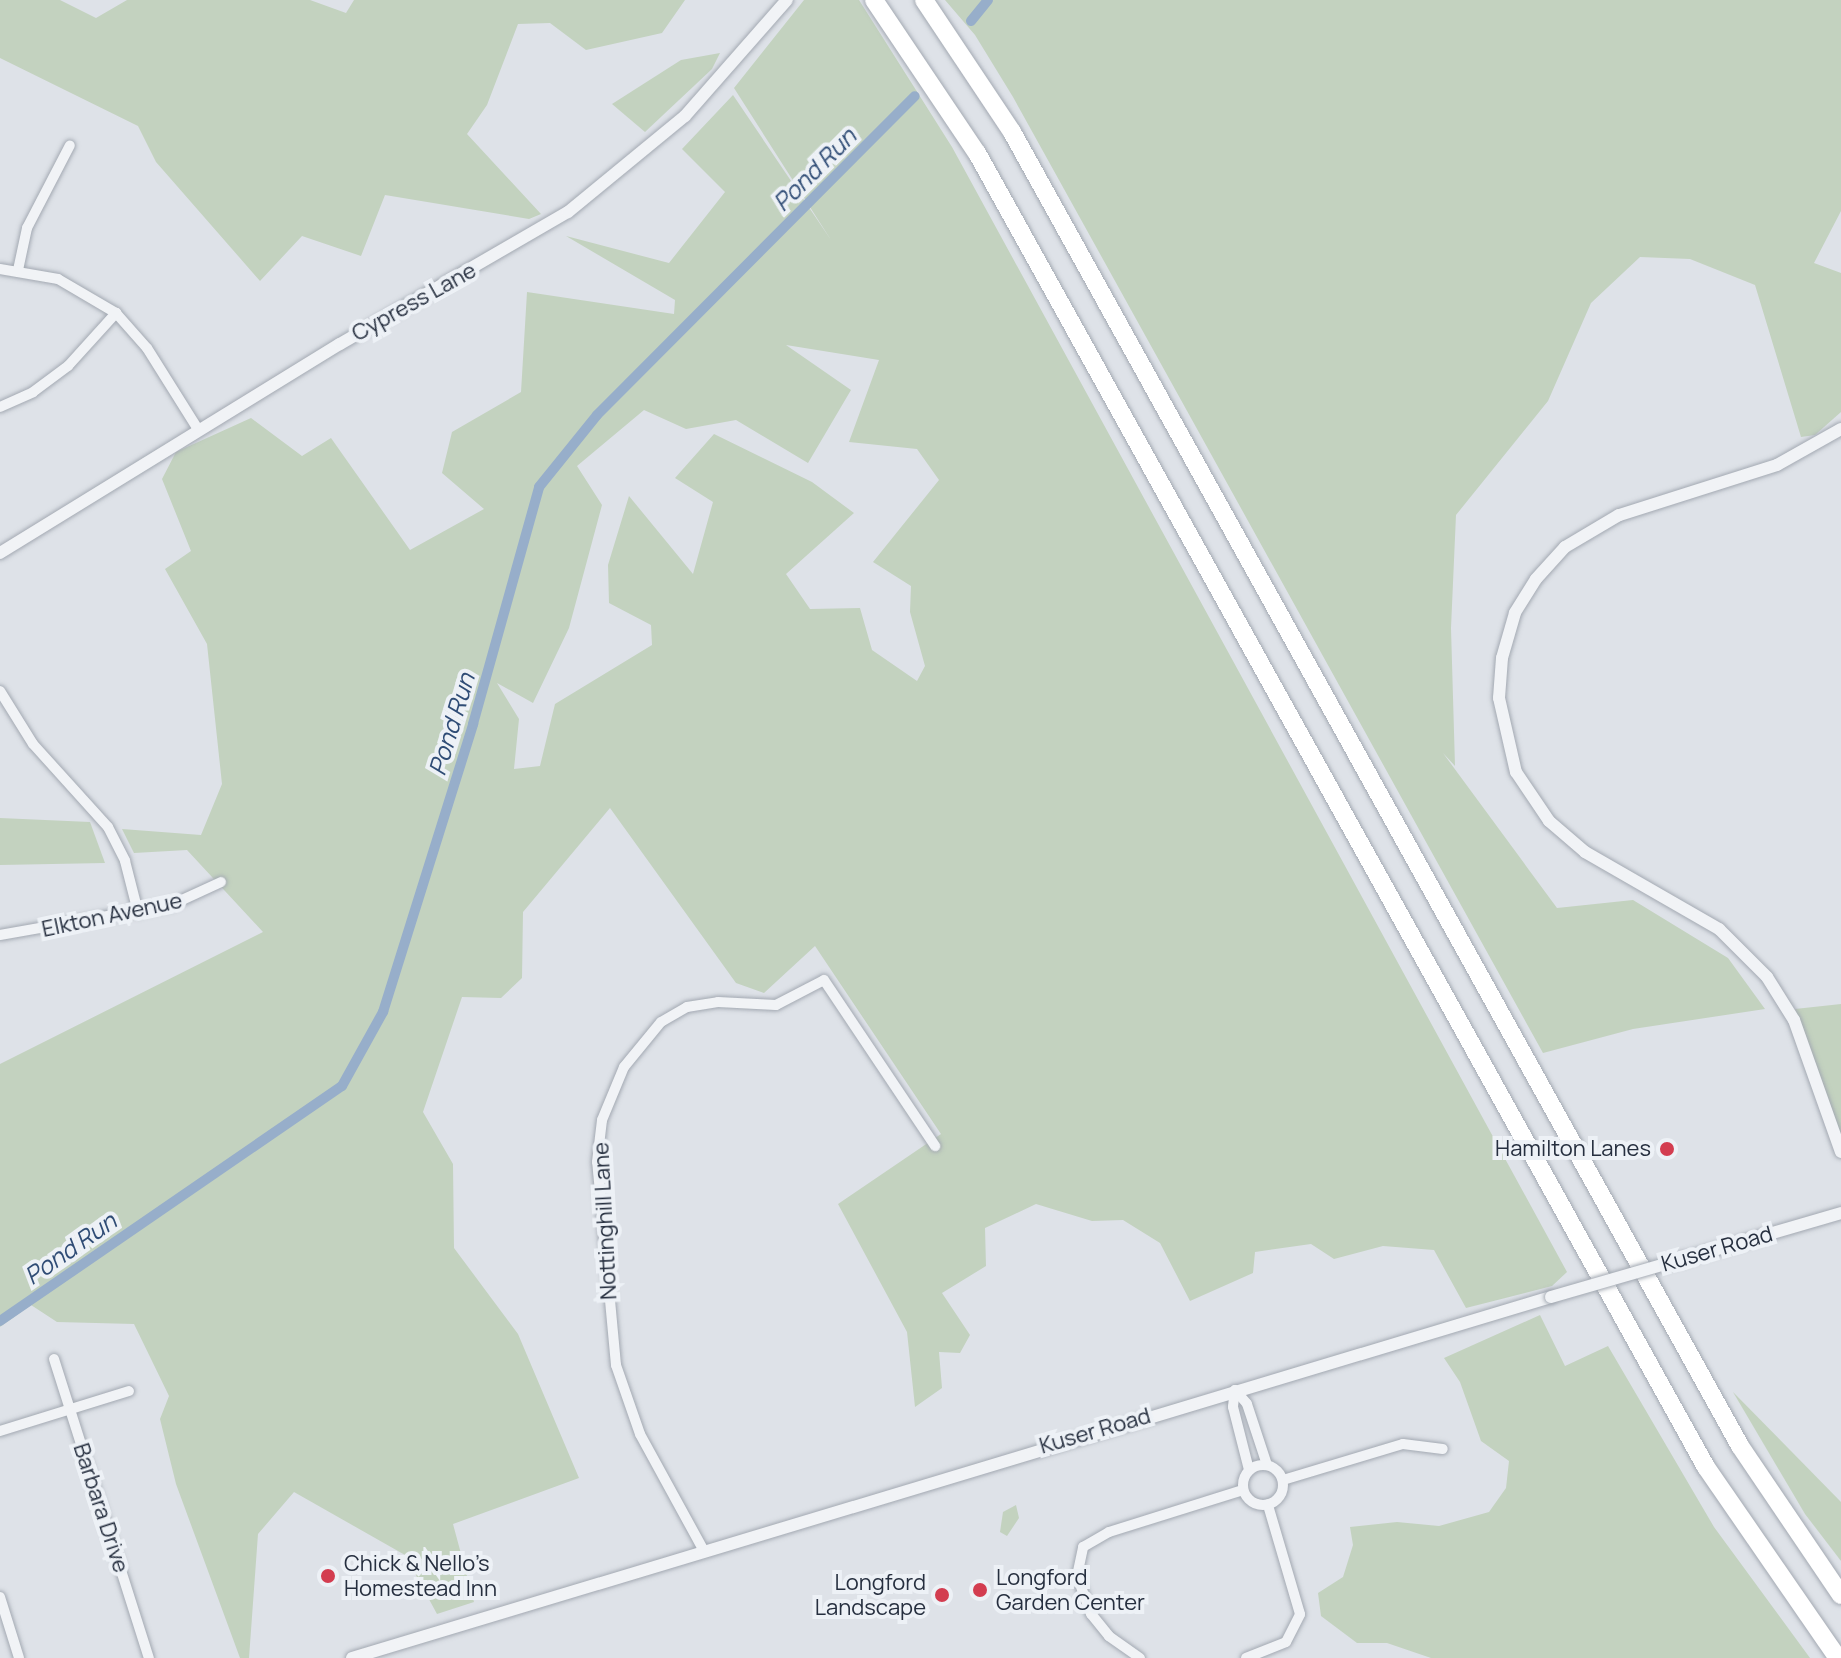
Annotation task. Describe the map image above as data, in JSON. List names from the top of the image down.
{
  "streets": {
    "street": [
      "Cypress Lane",
      "Elkton Avenue",
      "Nottinghill Lane",
      "Kuser Road",
      "Barbara Drive"
    ]
  },
  "crossings": [
    ["Nottinghill Lane", "Kuser Road"]
  ],
  "water": ["Pond Run"],
  "places": [
    "Hamilton Lanes",
    "Chick & Nello’s Homestead Inn",
    "Longford Garden Center",
    "Longford Landscape"
  ]
}
